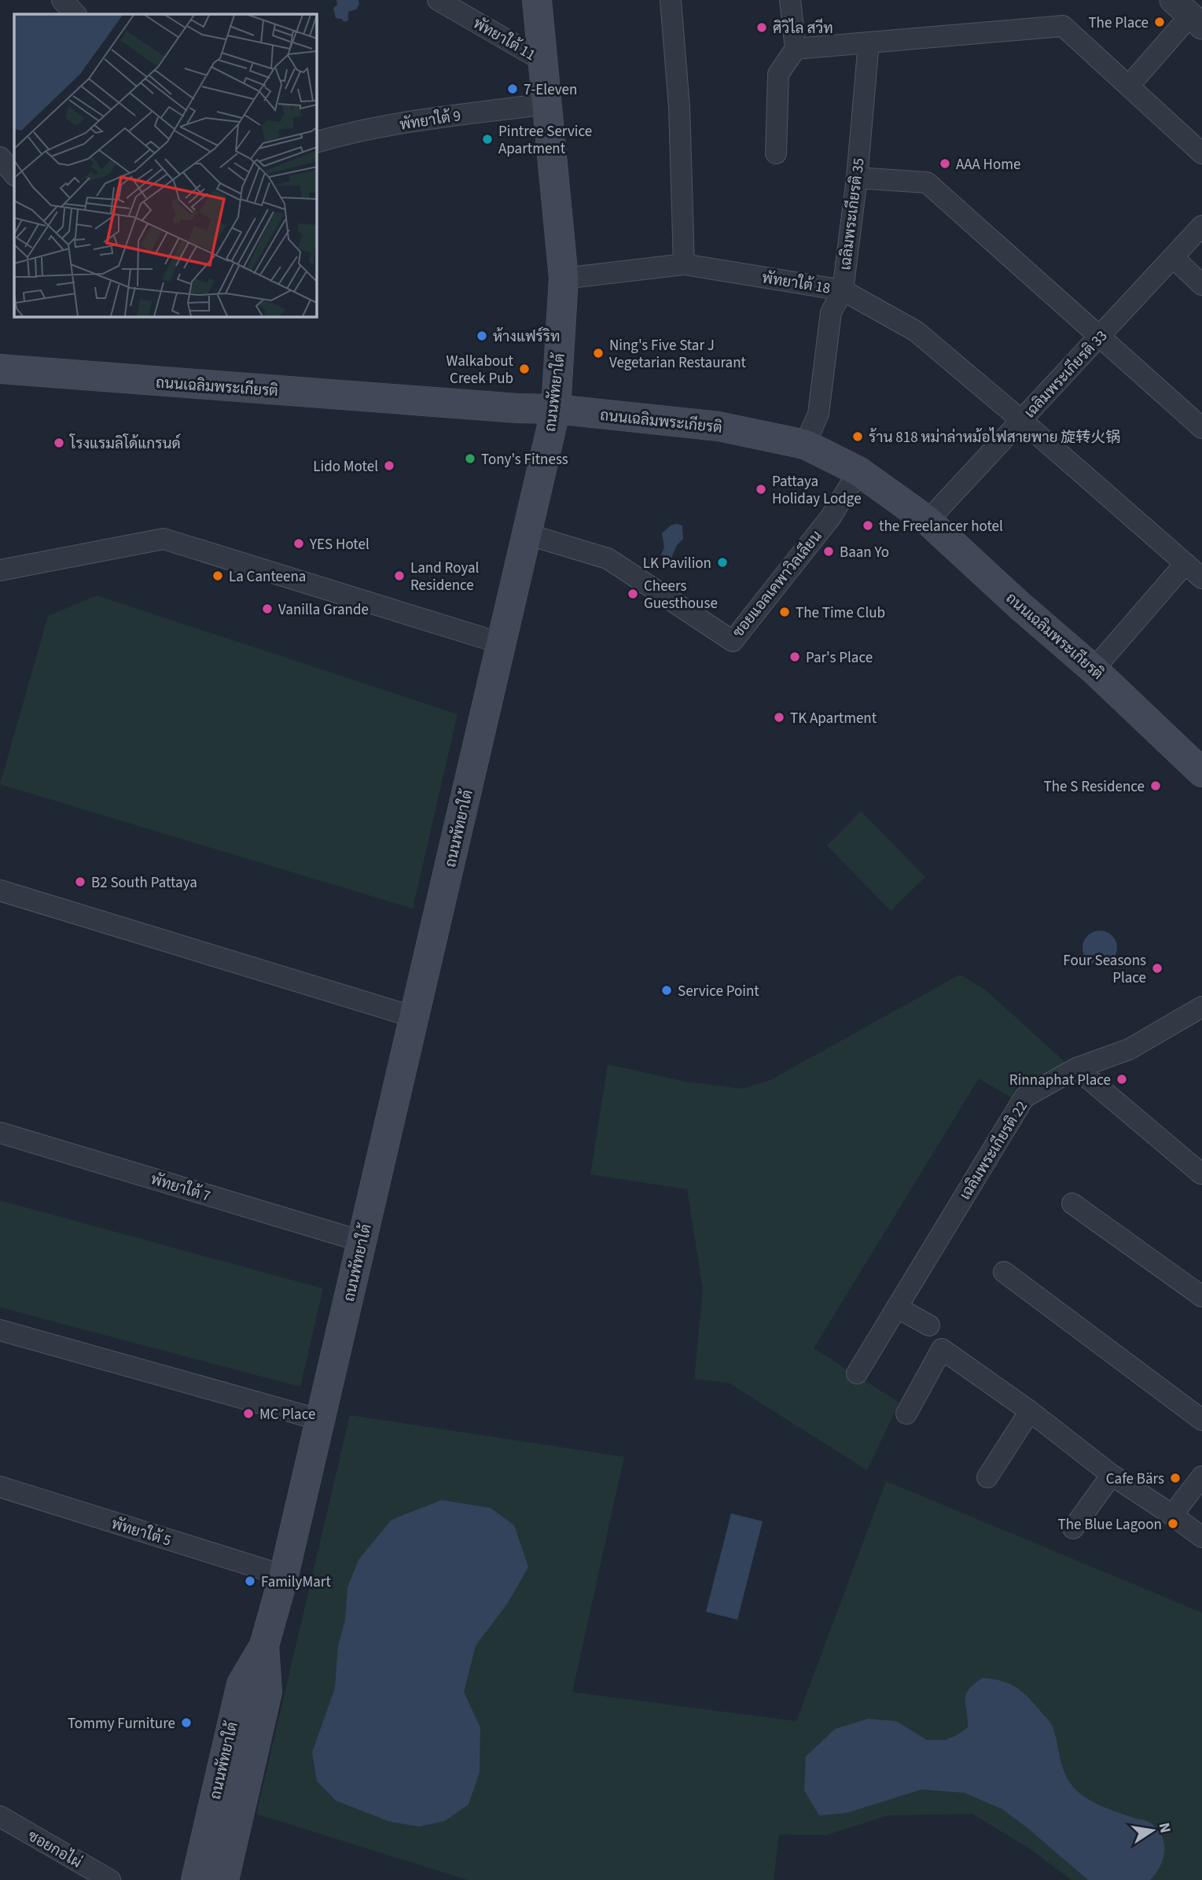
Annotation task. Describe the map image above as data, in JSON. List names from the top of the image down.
{
  "streets": {
    "main road": ["ถนนเฉลิมพระเกียรติ", "ถนนพัทยาใต้"],
    "street": [
      "พัทยาใต้ 11",
      "พัทยาใต้ 9",
      "เฉลิมพระเกียรติ 35",
      "พัทยาใต้ 18",
      "เฉลิมพระเกียรติ 33",
      "ซอยแอลเคพาวิลเลียน",
      "เฉลิมพระเกียรติ 22",
      "พัทยาใต้ 7",
      "พัทยาใต้ 5",
      "ซอยกอไผ่"
    ]
  },
  "crossings": [
    ["พัทยาใต้ 11", "ถนนพัทยาใต้"],
    ["พัทยาใต้ 9", "ถนนพัทยาใต้"],
    ["เฉลิมพระเกียรติ 35", "พัทยาใต้ 18"],
    ["เฉลิมพระเกียรติ 35", "ถนนเฉลิมพระเกียรติ"],
    ["พัทยาใต้ 18", "เฉลิมพระเกียรติ 33"],
    ["พัทยาใต้ 18", "ถนนพัทยาใต้"],
    ["เฉลิมพระเกียรติ 33", "ถนนเฉลิมพระเกียรติ"],
    ["ถนนเฉลิมพระเกียรติ", "ถนนพัทยาใต้"],
    ["ถนนเฉลิมพระเกียรติ", "ซอยแอลเคพาวิลเลียน"],
    ["ถนนพัทยาใต้", "ซอยแอลเคพาวิลเลียน"],
    ["ถนนพัทยาใต้", "พัทยาใต้ 7"],
    ["ถนนพัทยาใต้", "พัทยาใต้ 5"]
  ],
  "places": [
    "The Place",
    "ศิวิไล สวีท",
    "7-Eleven",
    "Pintree Service Apartment",
    "AAA Home",
    "ห้างแฟร์ริท",
    "Ning's Five Star J Vegetarian Restaurant",
    "Walkabout Creek Pub",
    "ร้าน 818 หม่าล่าหม้อไฟสายพาย 旋转火锅",
    "โรงแรมลิโด้แกรนด์",
    "Tony's Fitness",
    "Lido Motel",
    "Pattaya Holiday Lodge",
    "the Freelancer hotel",
    "YES Hotel",
    "Baan Yo",
    "LK Pavilion",
    "La Canteena",
    "Land Royal Residence",
    "Cheers Guesthouse",
    "Vanilla Grande",
    "The Time Club",
    "Par's Place",
    "TK Apartment",
    "The S Residence",
    "B2 South Pattaya",
    "Four Seasons Place",
    "Service Point",
    "Rinnaphat Place",
    "MC Place",
    "Cafe Bärs",
    "The Blue Lagoon",
    "FamilyMart",
    "Tommy Furniture"
  ],
  "north": "right"
}
